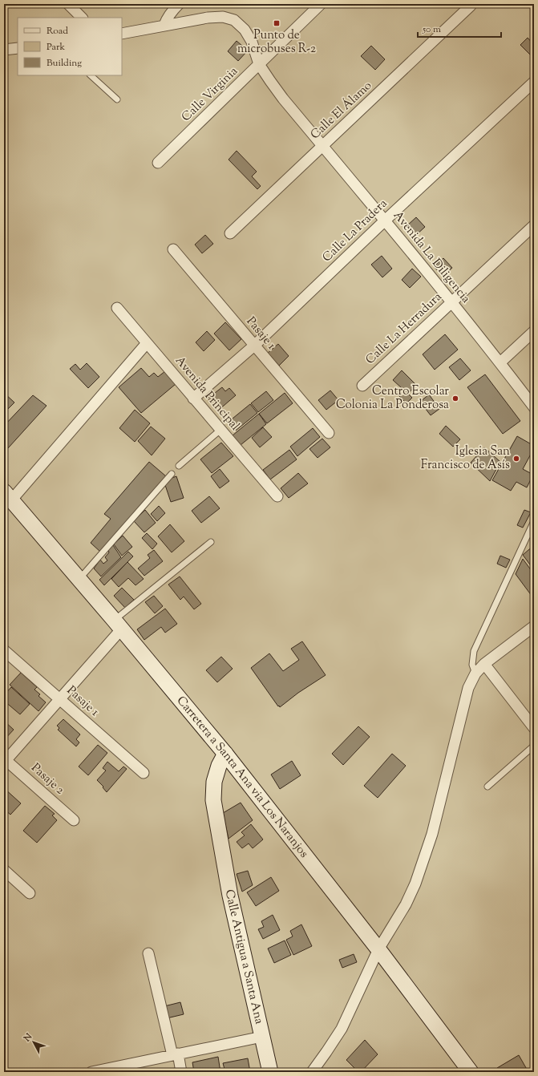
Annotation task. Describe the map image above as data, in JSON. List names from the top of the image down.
{
  "streets": {
    "main road": ["Carretera a Santa Ana via Los Naranjos", "Calle Antigua a Santa Ana"],
    "street": [
      "Calle Virginia",
      "Calle El Álamo",
      "Calle La Pradera",
      "Avenida La Diligencia",
      "Calle La Herradura",
      "Pasaje 1",
      "Avenida Principal",
      "Pasaje 2"
    ]
  },
  "crossings": [
    ["Calle Virginia", "Avenida La Diligencia"],
    ["Calle El Álamo", "Avenida La Diligencia"],
    ["Calle La Pradera", "Avenida La Diligencia"],
    ["Calle La Pradera", "Pasaje 1"],
    ["Calle La Pradera", "Avenida Principal"],
    ["Avenida La Diligencia", "Calle La Herradura"],
    ["Carretera a Santa Ana via Los Naranjos", "Calle Antigua a Santa Ana"]
  ],
  "places": {
    "transit": ["Punto de microbuses R-2"],
    "other": ["Centro Escolar Colonia La Ponderosa", "Iglesia San Francisco de Asís"]
  },
  "legend": ["Road", "Park", "Building"],
  "scale_bar": "50 m",
  "north": "top left"
}
